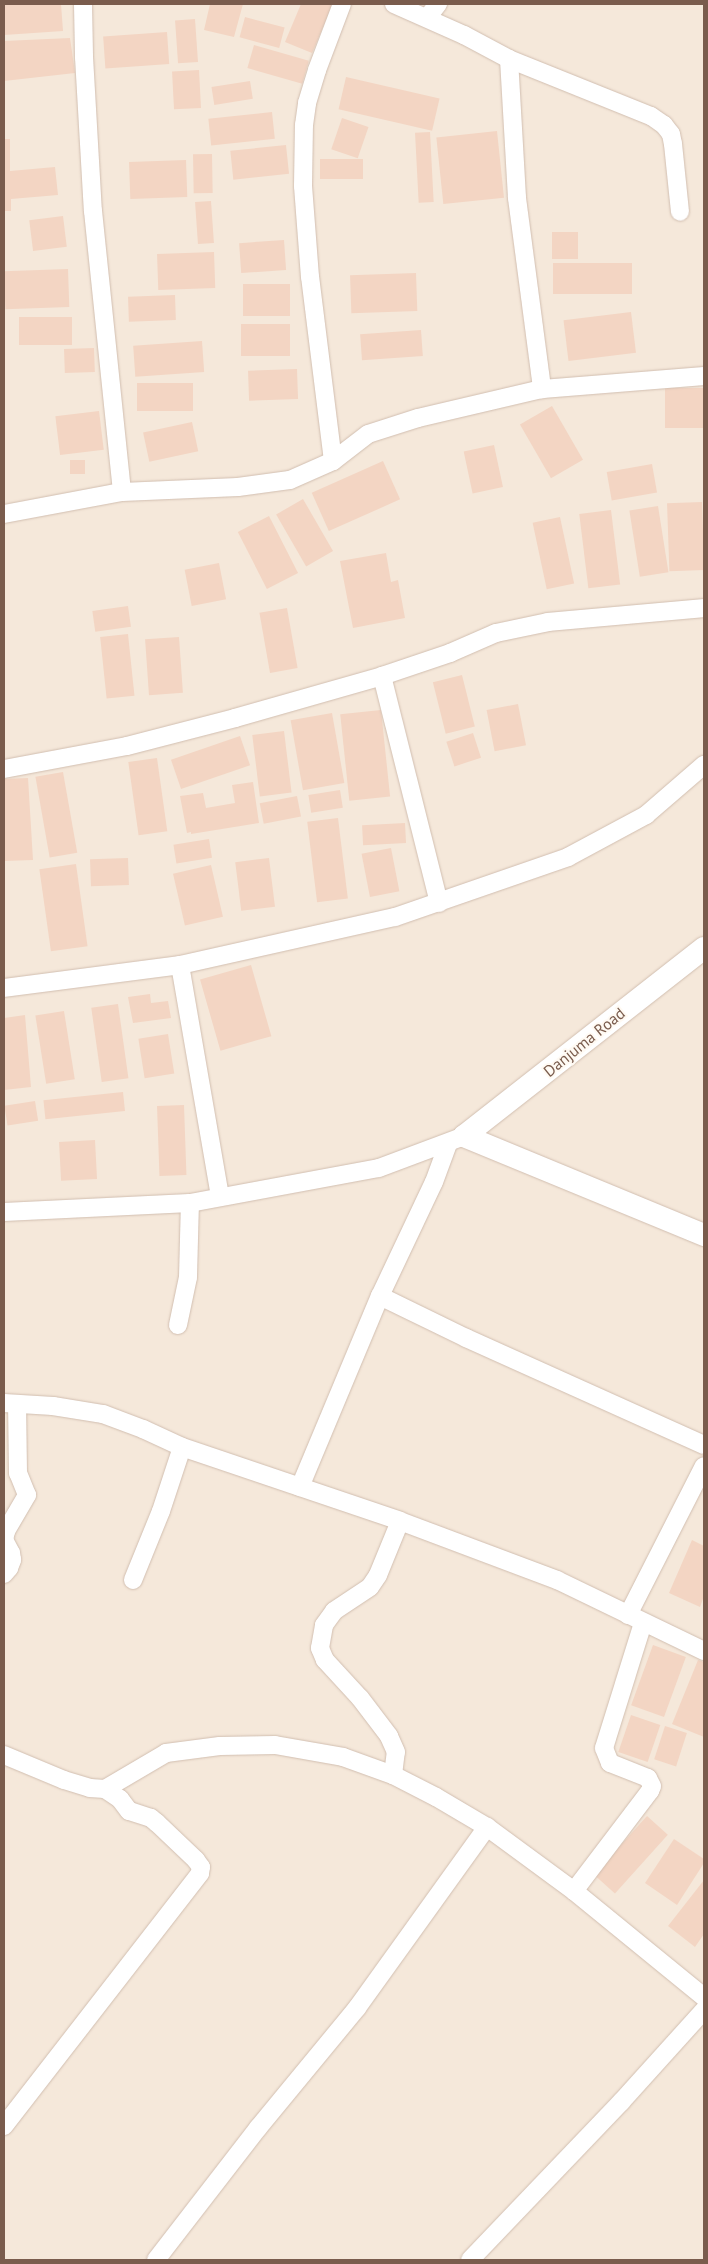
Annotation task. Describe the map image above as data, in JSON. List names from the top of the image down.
{
  "streets": {
    "street": ["Danjuma Road"]
  }
}
